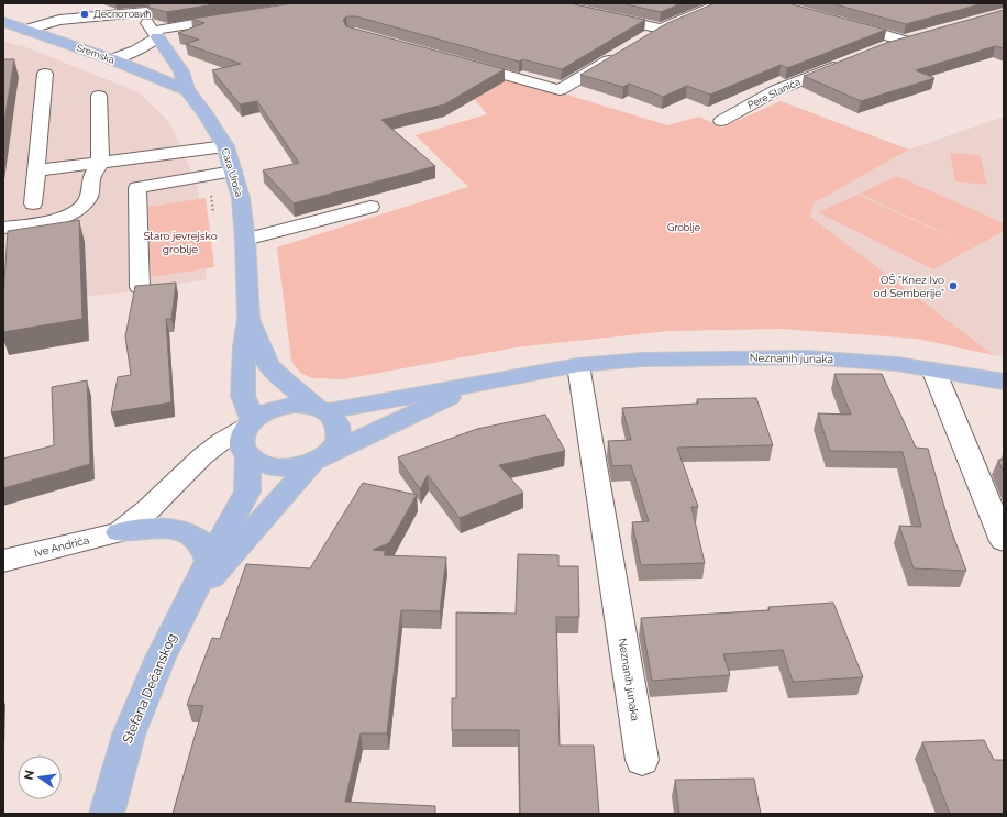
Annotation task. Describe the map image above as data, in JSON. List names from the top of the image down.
{
  "streets": {
    "main road": [
      "Sremska",
      "Cara Uroša",
      "Neznanih junaka",
      "Stefana Dečanskog"
    ],
    "street": ["Pere Stanića", "Ive Andrića"]
  },
  "crossings": [
    ["Sremska", "Cara Uroša"]
  ],
  "parks": ["Groblje", "Staro jevrejsko groblje"],
  "places": ["Деспотовић", "OŠ \"Knez Ivo od Semberije\""],
  "north": "left"
}
